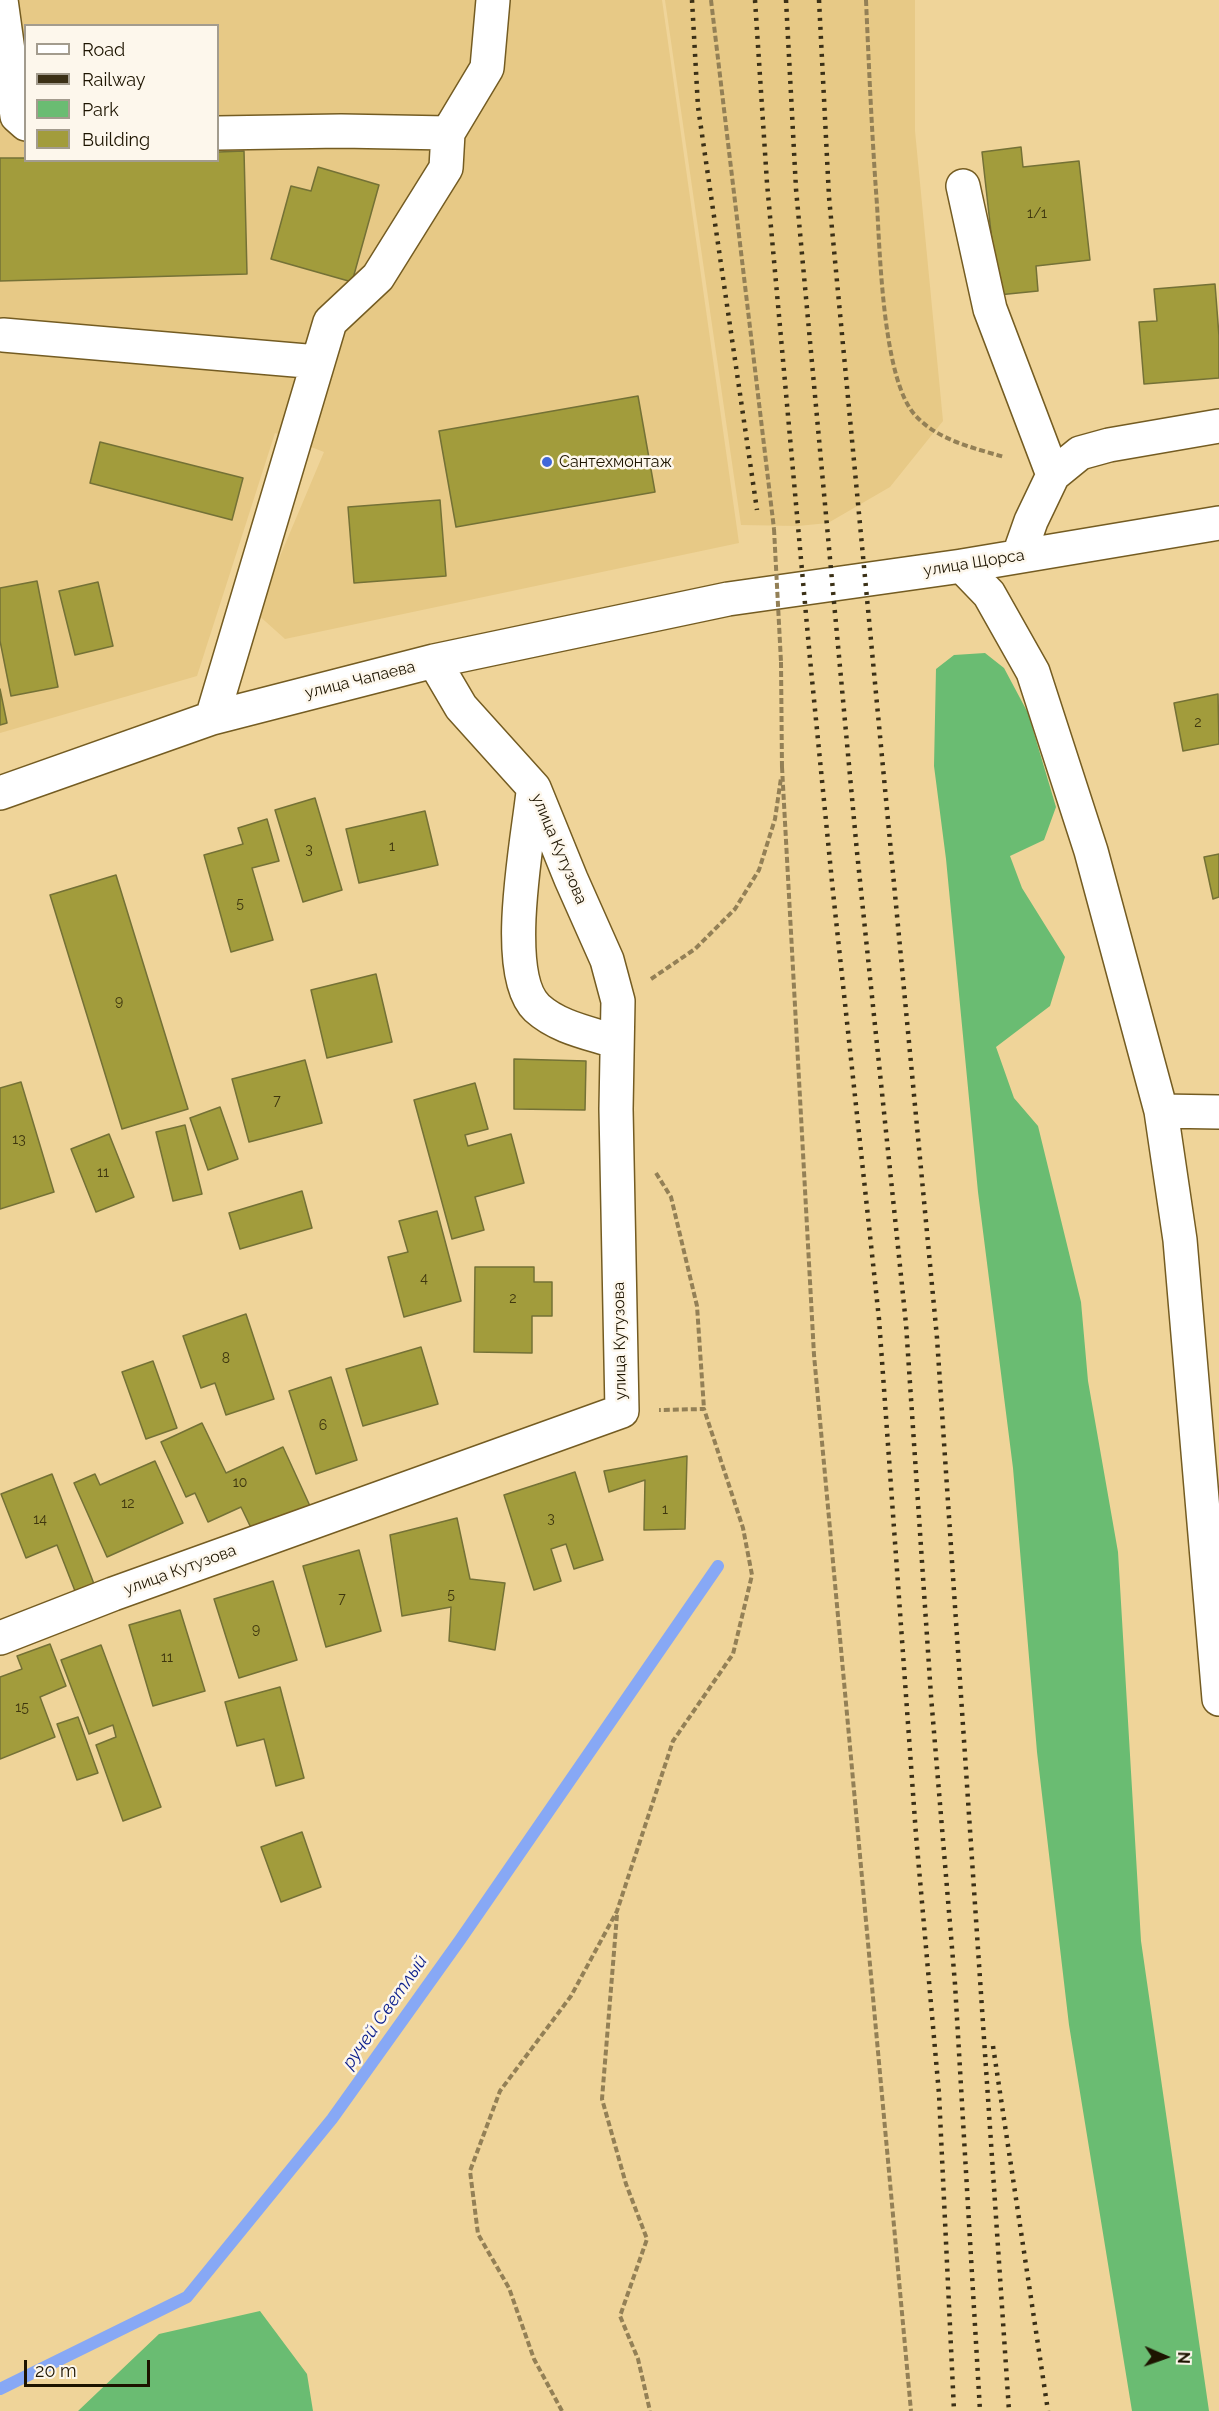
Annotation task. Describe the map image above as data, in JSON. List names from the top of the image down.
{
  "streets": {
    "street": ["улица Щорса", "улица Чапаева", "улица Кутузова"]
  },
  "crossings": [
    ["улица Щорса", "улица Чапаева"],
    ["улица Чапаева", "улица Кутузова"]
  ],
  "water": ["ручей Светлый"],
  "places": ["Сантехмонтаж"],
  "house_numbers": [
    "1/1",
    "2",
    "1",
    "3",
    "5",
    "9",
    "7",
    "13",
    "11",
    "4",
    "2",
    "8",
    "6",
    "10",
    "12",
    "1",
    "3",
    "14",
    "5",
    "7",
    "9",
    "11",
    "15"
  ],
  "legend": [
    "Road",
    "Railway",
    "Park",
    "Building"
  ],
  "scale_bar": "20 m",
  "north": "right"
}
